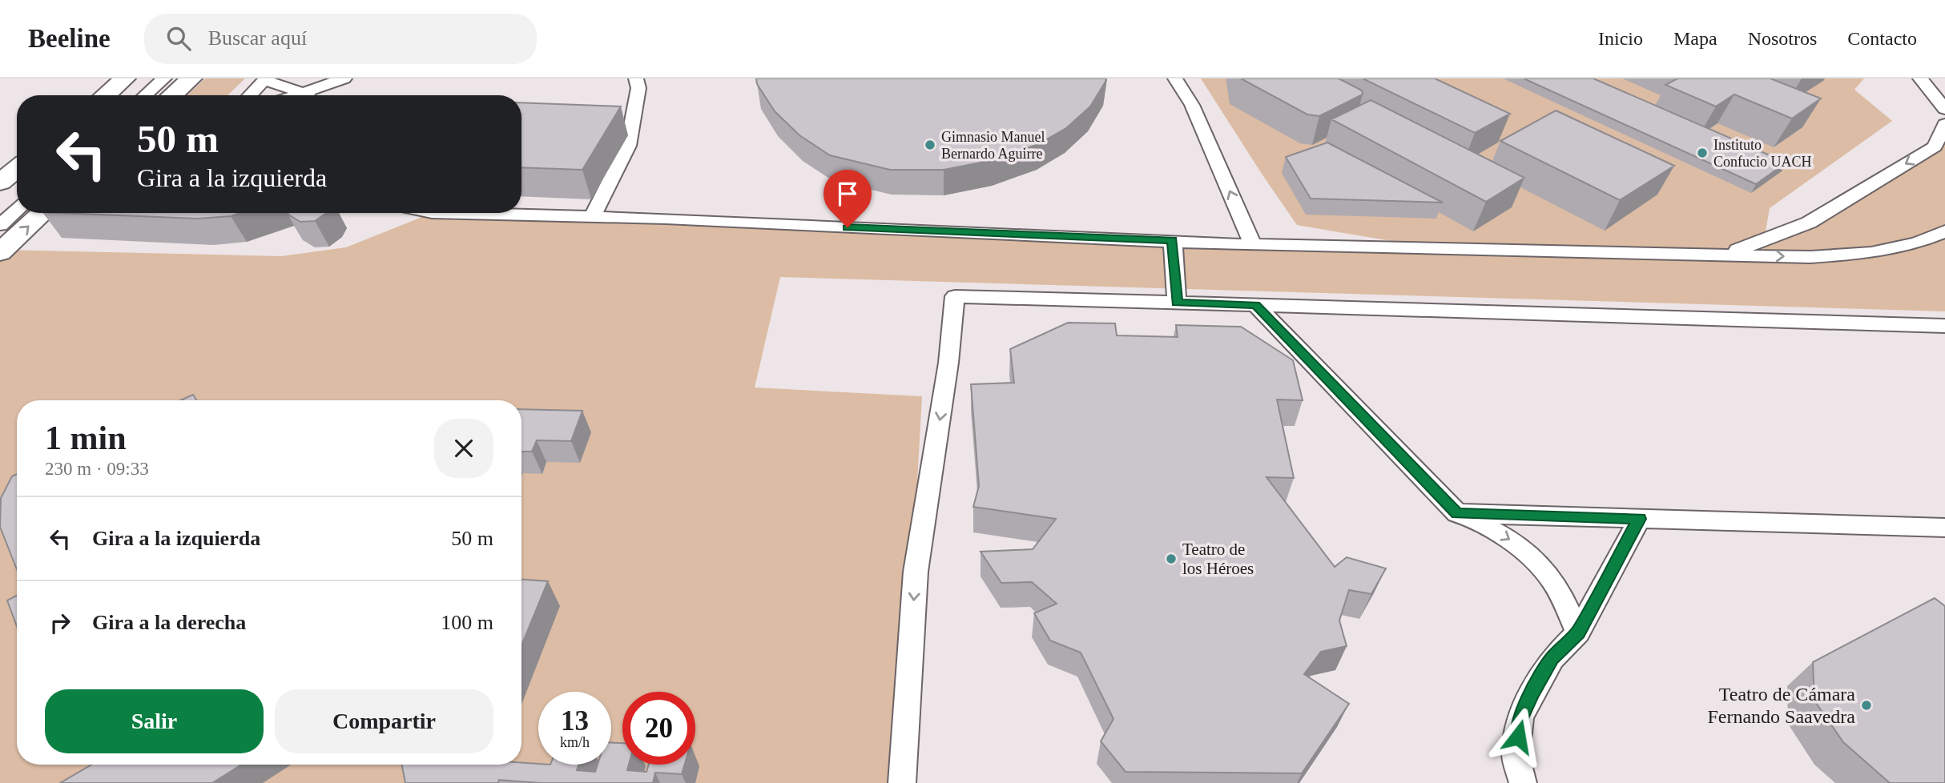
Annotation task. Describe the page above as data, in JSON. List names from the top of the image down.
{
  "places": [
    "Gimnasio Manuel Bernardo Aguirre",
    "Instituto Confucio UACH",
    "Teatro de los Héroes",
    "Teatro de Cámara Fernando Saavedra"
  ],
  "page": {
    "header": "Beeline",
    "search": "Buscar aquí",
    "nav": [
      "Inicio",
      "Mapa",
      "Nosotros",
      "Contacto"
    ],
    "turn": ["50 m", "Gira a la izquierda"],
    "heading": ["1 min", "230 m · 09:33"],
    "list": [
      {
        "name": "Gira a la izquierda",
        "value": "50 m"
      },
      {
        "name": "Gira a la derecha",
        "value": "100 m"
      }
    ],
    "buttons": ["Salir", "Compartir"],
    "speed": "13 km/h",
    "limit": "20"
  }
}
